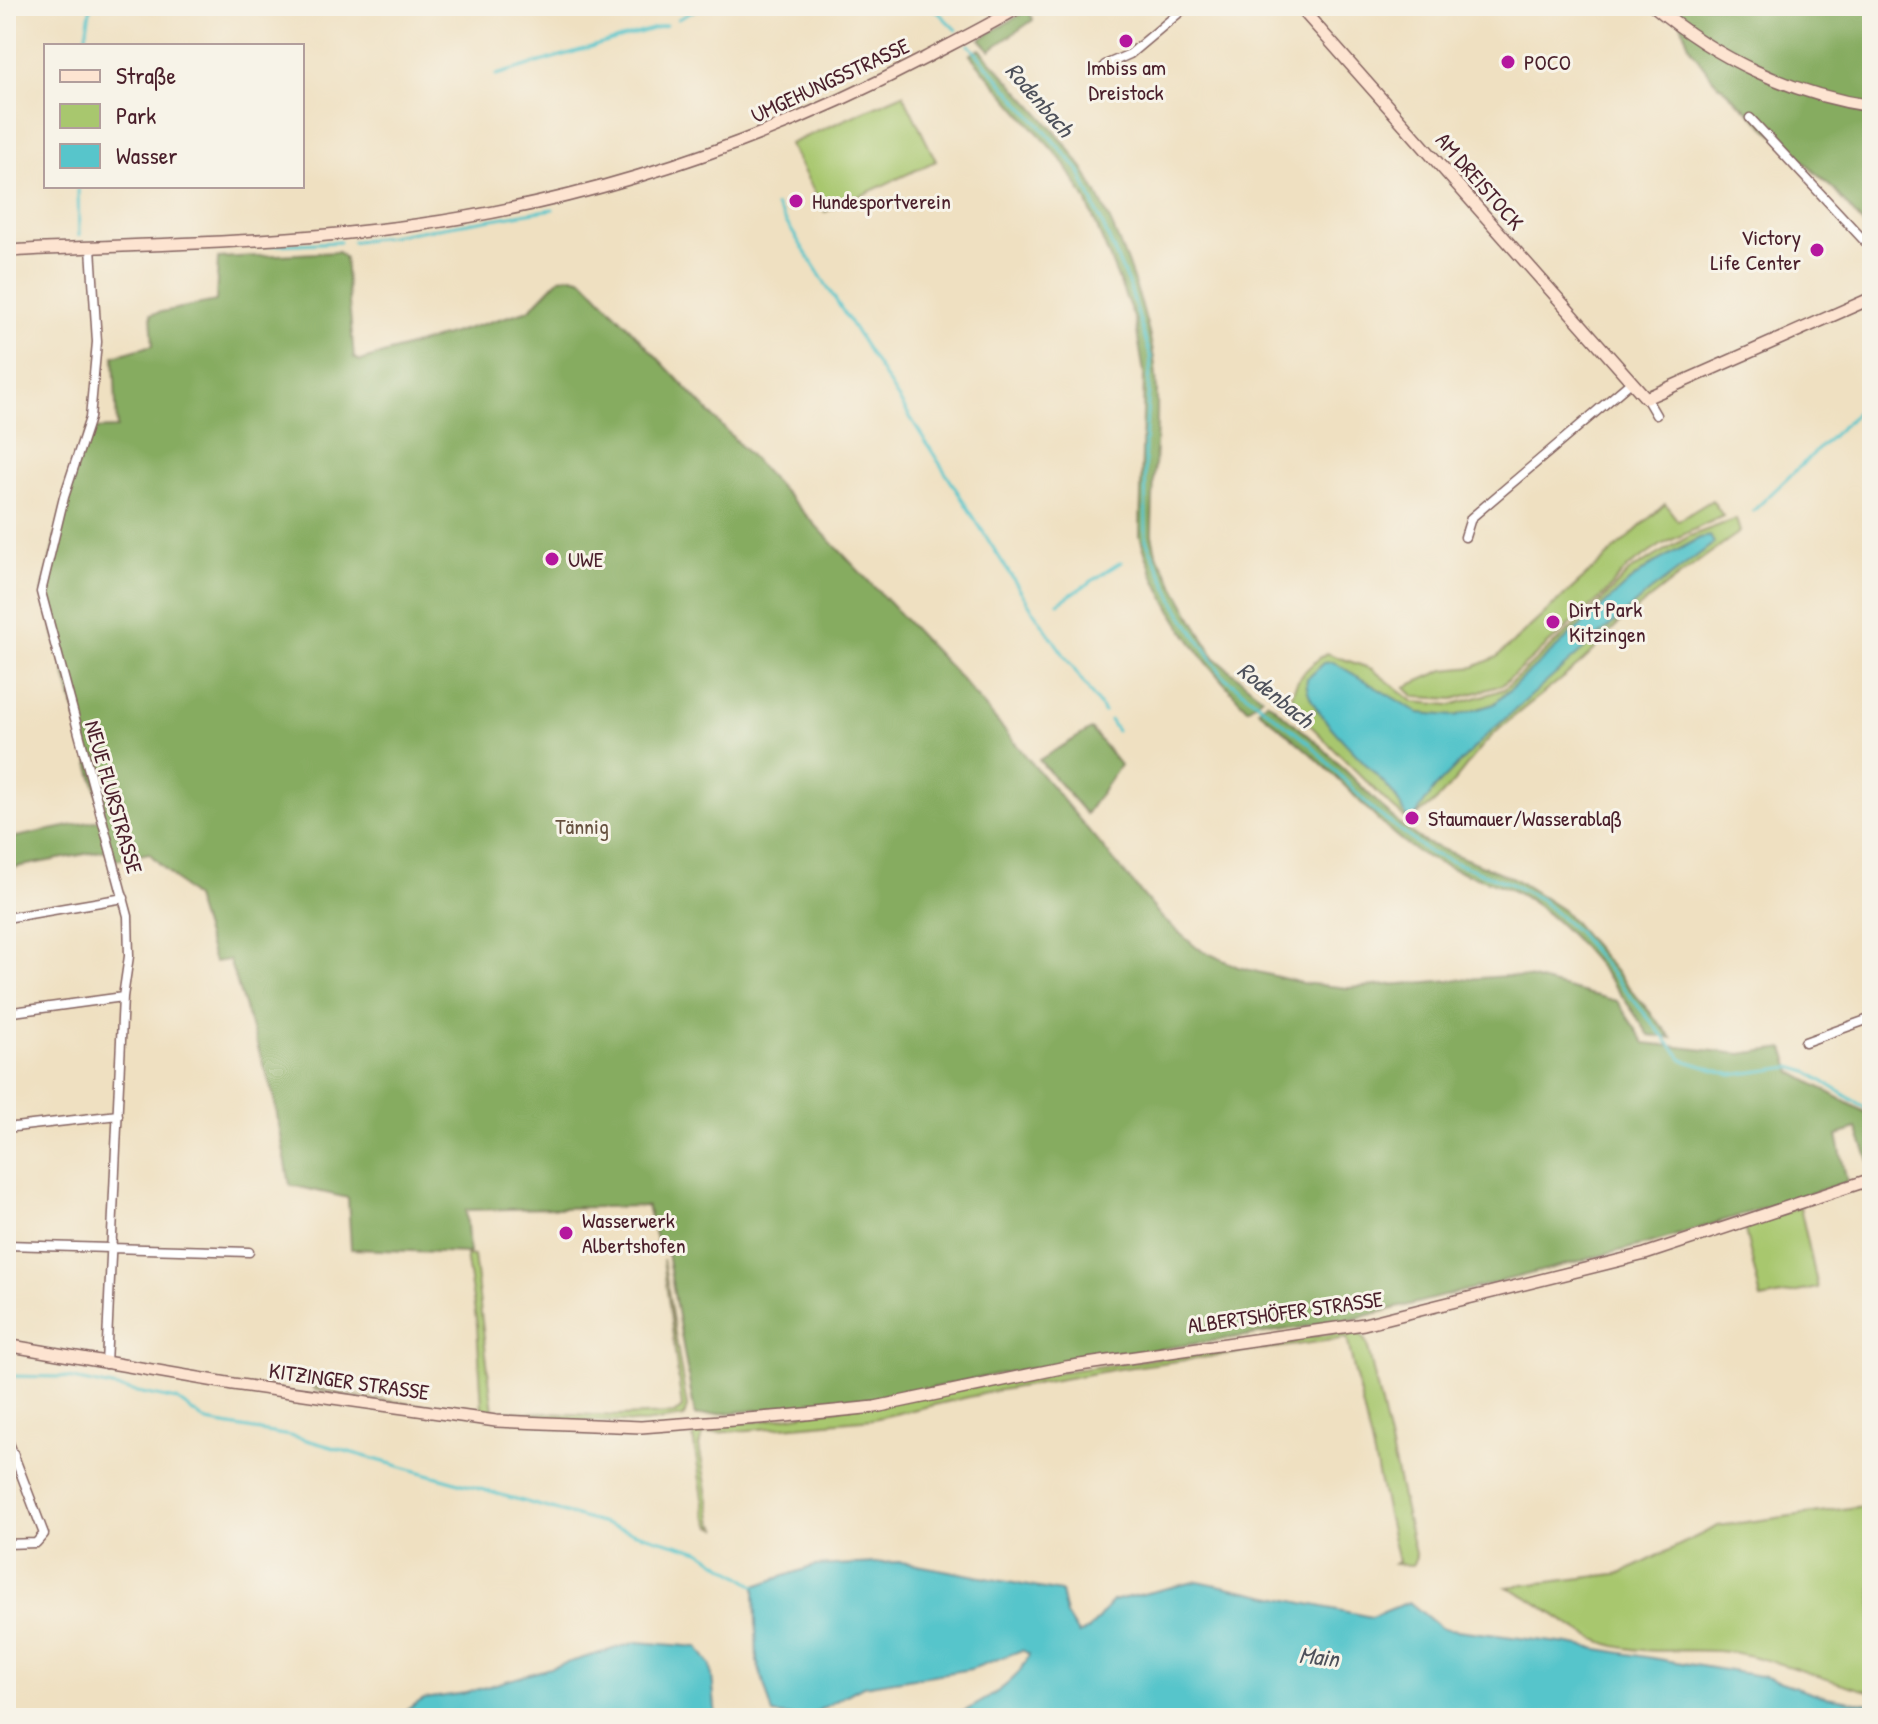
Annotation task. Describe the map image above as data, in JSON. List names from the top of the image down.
{
  "streets": {
    "street": [
      "UMGEHUNGSSTRASSE",
      "AM DREISTOCK",
      "NEUE FLURSTRASSE",
      "ALBERTSHÖFER STRASSE",
      "KITZINGER STRASSE"
    ]
  },
  "crossings": [
    ["UMGEHUNGSSTRASSE", "NEUE FLURSTRASSE"],
    ["NEUE FLURSTRASSE", "KITZINGER STRASSE"],
    ["ALBERTSHÖFER STRASSE", "KITZINGER STRASSE"]
  ],
  "water": ["Rodenbach", "Main"],
  "parks": ["Tännig"],
  "places": [
    "Imbiss am Dreistock",
    "POCO",
    "Hundesportverein",
    "Victory Life Center",
    "UWE",
    "Dirt Park Kitzingen",
    "Staumauer/Wasserablaß",
    "Wasserwerk Albertshofen"
  ],
  "legend": ["Straße", "Park", "Wasser"]
}
